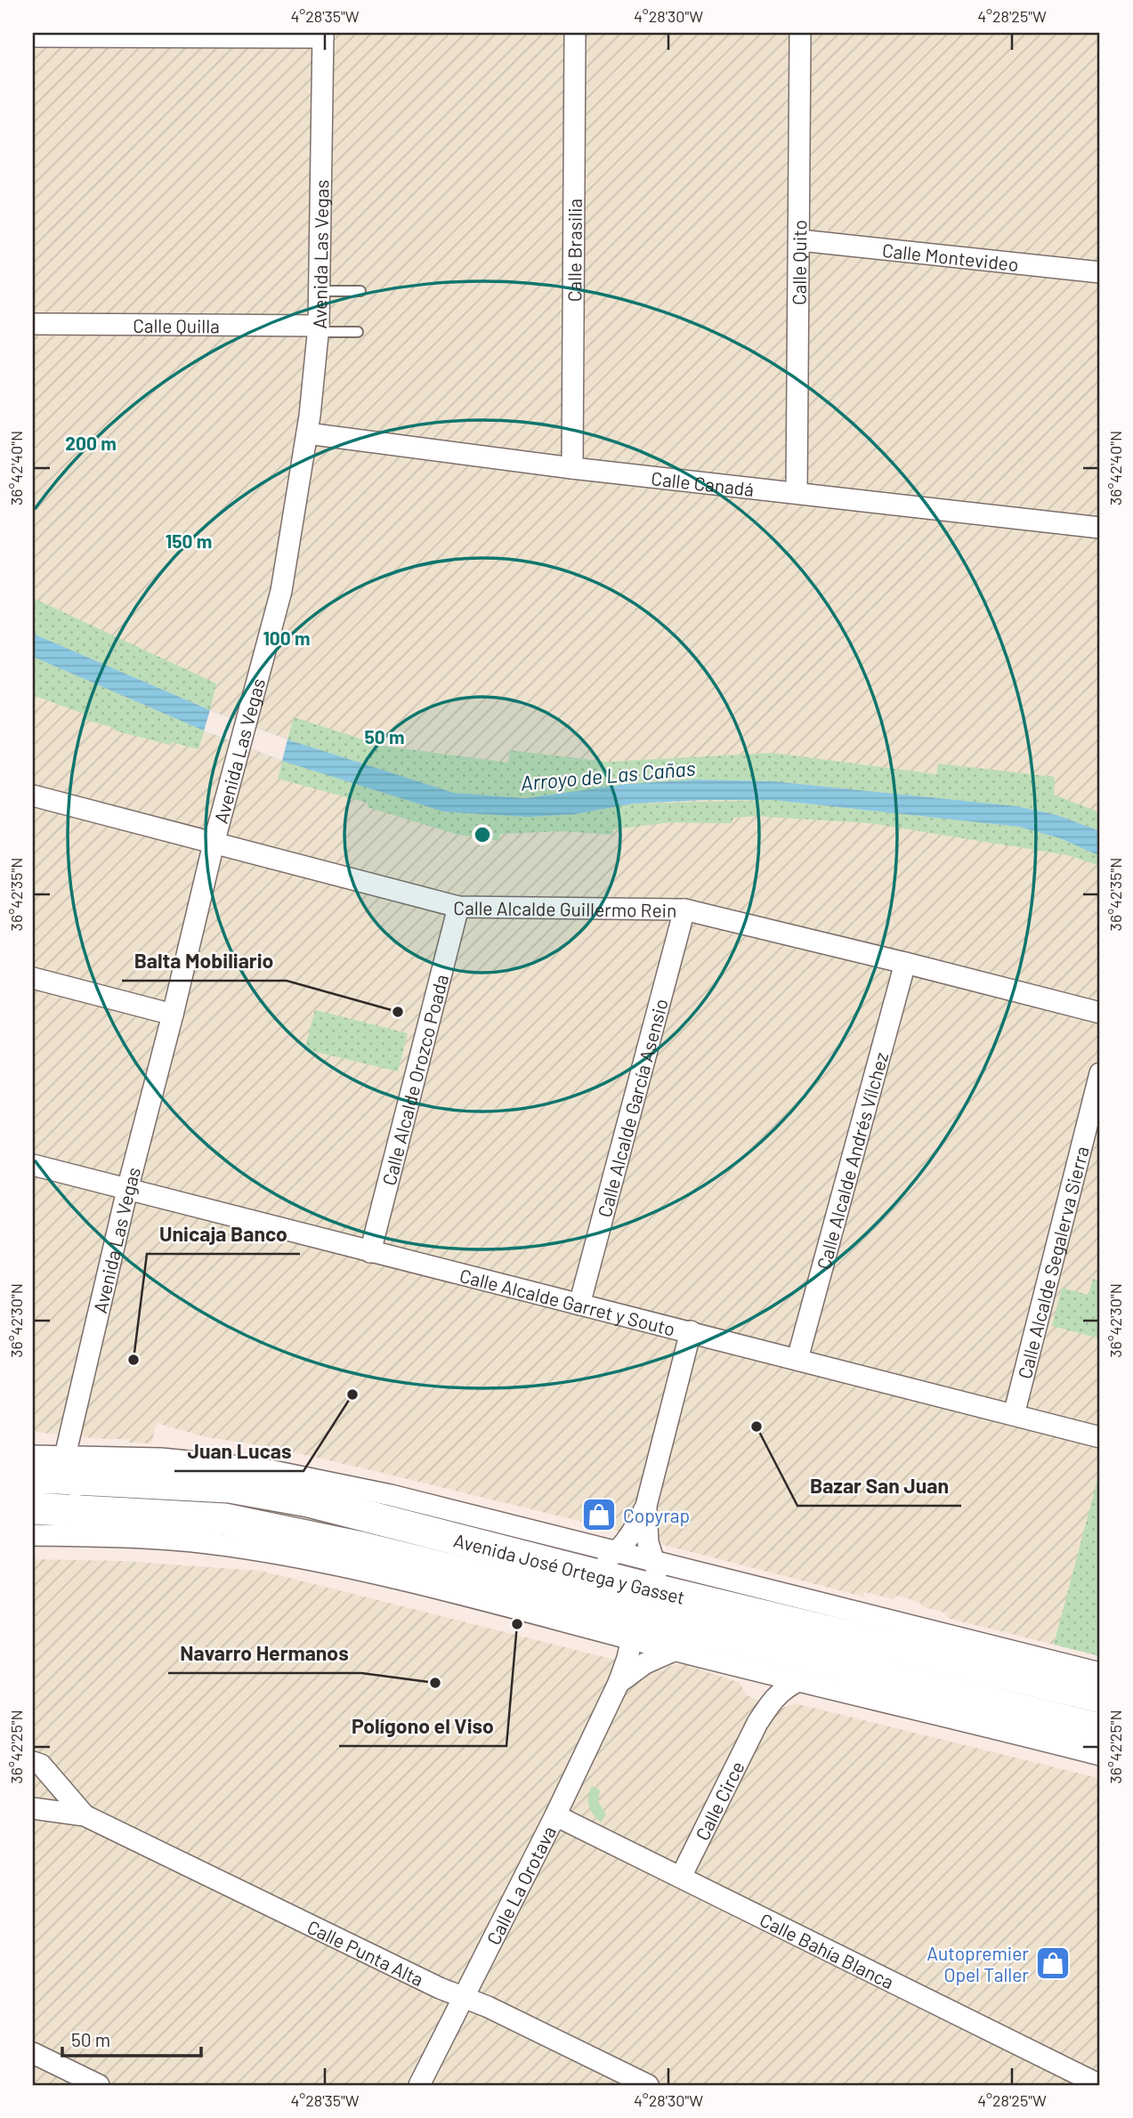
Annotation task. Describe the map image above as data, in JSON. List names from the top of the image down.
{
  "streets": {
    "main road": ["Avenida José Ortega y Gasset"],
    "street": [
      "Calle Brasilia",
      "Avenida Las Vegas",
      "Calle Montevideo",
      "Calle Quito",
      "Calle Quilla",
      "Calle Canadá",
      "Calle Alcalde Guillermo Rein",
      "Calle Alcalde Orozco Poada",
      "Calle Alcalde García Asensio",
      "Calle Alcalde Andrés Vílchez",
      "Calle Alcalde Segalerva Sierra",
      "Calle Alcalde Garret y Souto",
      "Calle Circe",
      "Calle La Orotava",
      "Calle Bahía Blanca",
      "Calle Punta Alta"
    ]
  },
  "crossings": [
    ["Calle Brasilia", "Calle Canadá"],
    ["Avenida Las Vegas", "Calle Quilla"],
    ["Avenida Las Vegas", "Calle Canadá"],
    ["Avenida Las Vegas", "Calle Alcalde Guillermo Rein"],
    ["Avenida Las Vegas", "Calle Alcalde Garret y Souto"],
    ["Avenida Las Vegas", "Avenida José Ortega y Gasset"],
    ["Calle Montevideo", "Calle Quito"],
    ["Calle Quito", "Calle Canadá"],
    ["Calle Alcalde Guillermo Rein", "Calle Alcalde Orozco Poada"],
    ["Calle Alcalde Guillermo Rein", "Calle Alcalde García Asensio"],
    ["Calle Alcalde Guillermo Rein", "Calle Alcalde Andrés Vílchez"],
    ["Calle Alcalde Orozco Poada", "Calle Alcalde Garret y Souto"],
    ["Calle Alcalde García Asensio", "Calle Alcalde Garret y Souto"],
    ["Calle Alcalde Andrés Vílchez", "Calle Alcalde Garret y Souto"],
    ["Calle Alcalde Segalerva Sierra", "Calle Alcalde Garret y Souto"],
    ["Avenida José Ortega y Gasset", "Calle Circe"],
    ["Avenida José Ortega y Gasset", "Calle La Orotava"],
    ["Calle Circe", "Calle Bahía Blanca"],
    ["Calle La Orotava", "Calle Bahía Blanca"],
    ["Calle La Orotava", "Calle Punta Alta"]
  ],
  "water": ["Arroyo de Las Cañas"],
  "places": {
    "other": [
      "Balta Mobiliario",
      "Unicaja Banco",
      "Juan Lucas",
      "Bazar San Juan",
      "Polígono el Viso",
      "Navarro Hermanos"
    ],
    "shop": ["Copyrap", "Autopremier Opel Taller"]
  },
  "scale_bar": "50 m",
  "coordinates": [
    "4°28'35\"W",
    "4°28'30\"W",
    "4°28'25\"W",
    "36°42'40\"N",
    "36°42'35\"N",
    "36°42'30\"N",
    "36°42'25\"N"
  ],
  "rings": [
    "200 m",
    "150 m",
    "100 m",
    "50 m"
  ]
}
